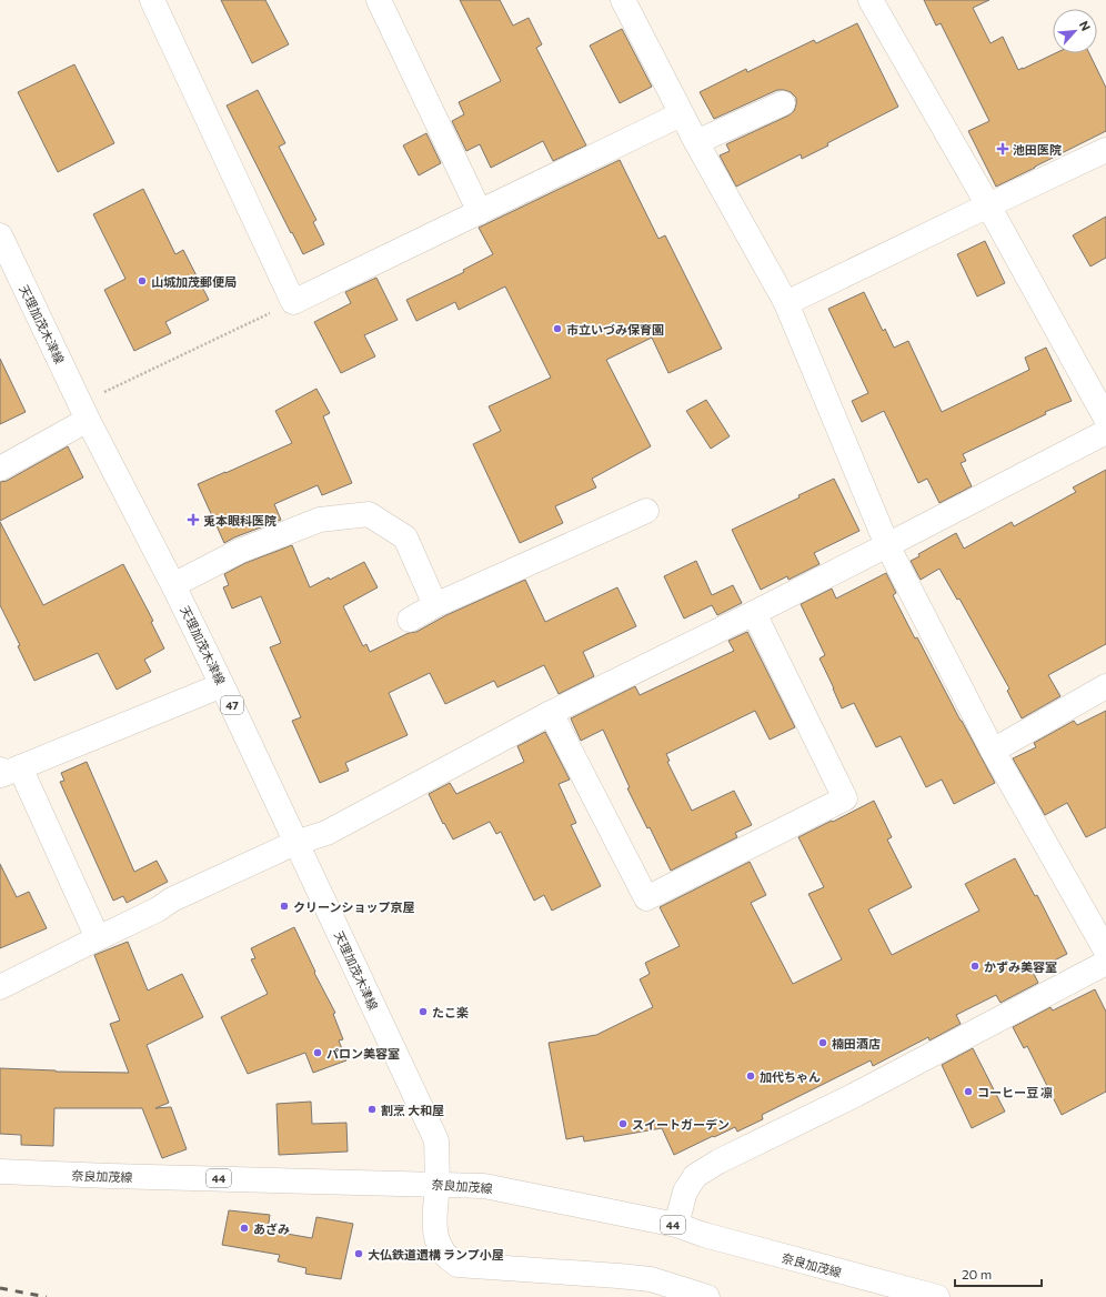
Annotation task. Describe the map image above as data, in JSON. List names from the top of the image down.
{
  "streets": {
    "street": [
      "天理加茂木津線",
      "47",
      "奈良加茂線",
      "44"
    ]
  },
  "crossings": [
    ["天理加茂木津線", "奈良加茂線"]
  ],
  "places": {
    "health": ["池田医院", "兎本眼科医院"],
    "other": [
      "山城加茂郵便局",
      "市立いづみ保育園",
      "クリーンショップ京屋",
      "かずみ美容室",
      "たこ楽",
      "楠田酒店",
      "パロン美容室",
      "加代ちゃん",
      "コーヒー豆 凛",
      "割烹 大和屋",
      "スイートガーデン",
      "あざみ",
      "大仏鉄道遺構 ランプ小屋"
    ]
  },
  "scale_bar": "20 m",
  "north": "top right"
}
